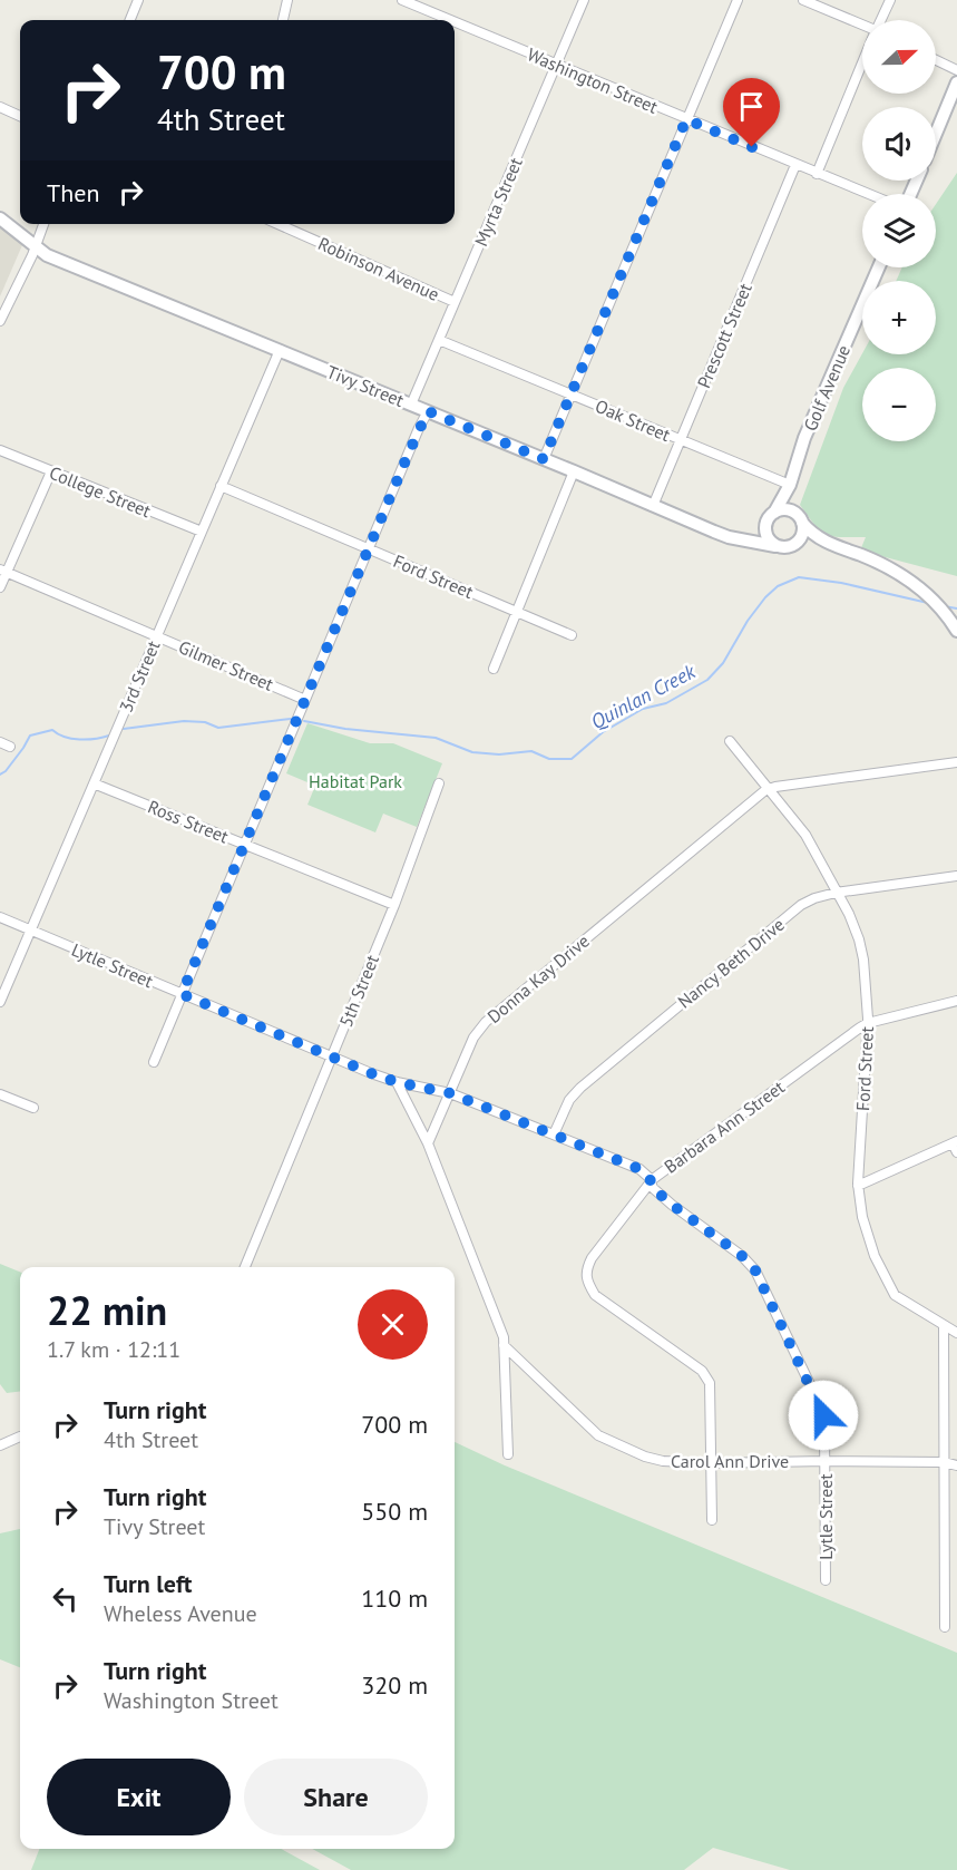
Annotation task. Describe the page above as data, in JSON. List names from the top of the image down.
{
  "streets": {
    "street": [
      "Washington Street",
      "Myrta Street",
      "Robinson Avenue",
      "Prescott Street",
      "Tivy Street",
      "Golf Avenue",
      "Oak Street",
      "College Street",
      "Ford Street",
      "Gilmer Street",
      "3rd Street",
      "Ross Street",
      "Nancy Beth Drive",
      "Lytle Street",
      "Donna Kay Drive",
      "5th Street",
      "Barbara Ann Street",
      "Carol Ann Drive"
    ]
  },
  "crossings": [
    ["Washington Street", "Myrta Street"],
    ["Washington Street", "Prescott Street"],
    ["Myrta Street", "Robinson Avenue"],
    ["Myrta Street", "Tivy Street"],
    ["Myrta Street", "Oak Street"],
    ["Prescott Street", "Tivy Street"],
    ["Prescott Street", "Oak Street"],
    ["Tivy Street", "Golf Avenue"],
    ["Tivy Street", "3rd Street"],
    ["Golf Avenue", "Oak Street"],
    ["College Street", "3rd Street"],
    ["Ford Street", "3rd Street"],
    ["Ford Street", "Nancy Beth Drive"],
    ["Ford Street", "Donna Kay Drive"],
    ["Ford Street", "Barbara Ann Street"],
    ["Gilmer Street", "3rd Street"],
    ["3rd Street", "Ross Street"],
    ["3rd Street", "Lytle Street"],
    ["Ross Street", "5th Street"],
    ["Nancy Beth Drive", "Lytle Street"],
    ["Lytle Street", "Donna Kay Drive"],
    ["Lytle Street", "5th Street"],
    ["Lytle Street", "Barbara Ann Street"],
    ["Lytle Street", "Carol Ann Drive"],
    ["Barbara Ann Street", "Carol Ann Drive"]
  ],
  "water": ["Quinlan Creek"],
  "parks": ["Habitat Park"],
  "north": "right",
  "page": {
    "map_buttons": ["+", "−"],
    "turn": ["700 m", "4th Street"],
    "then": "Then",
    "heading": ["22 min", "1.7 km · 12:11"],
    "list": [
      {
        "name": "Turn right",
        "note": "4th Street",
        "value": "700 m"
      },
      {
        "name": "Turn right",
        "note": "Tivy Street",
        "value": "550 m"
      },
      {
        "name": "Turn left",
        "note": "Wheless Avenue",
        "value": "110 m"
      },
      {
        "name": "Turn right",
        "note": "Washington Street",
        "value": "320 m"
      }
    ],
    "buttons": ["Exit", "Share"]
  }
}
